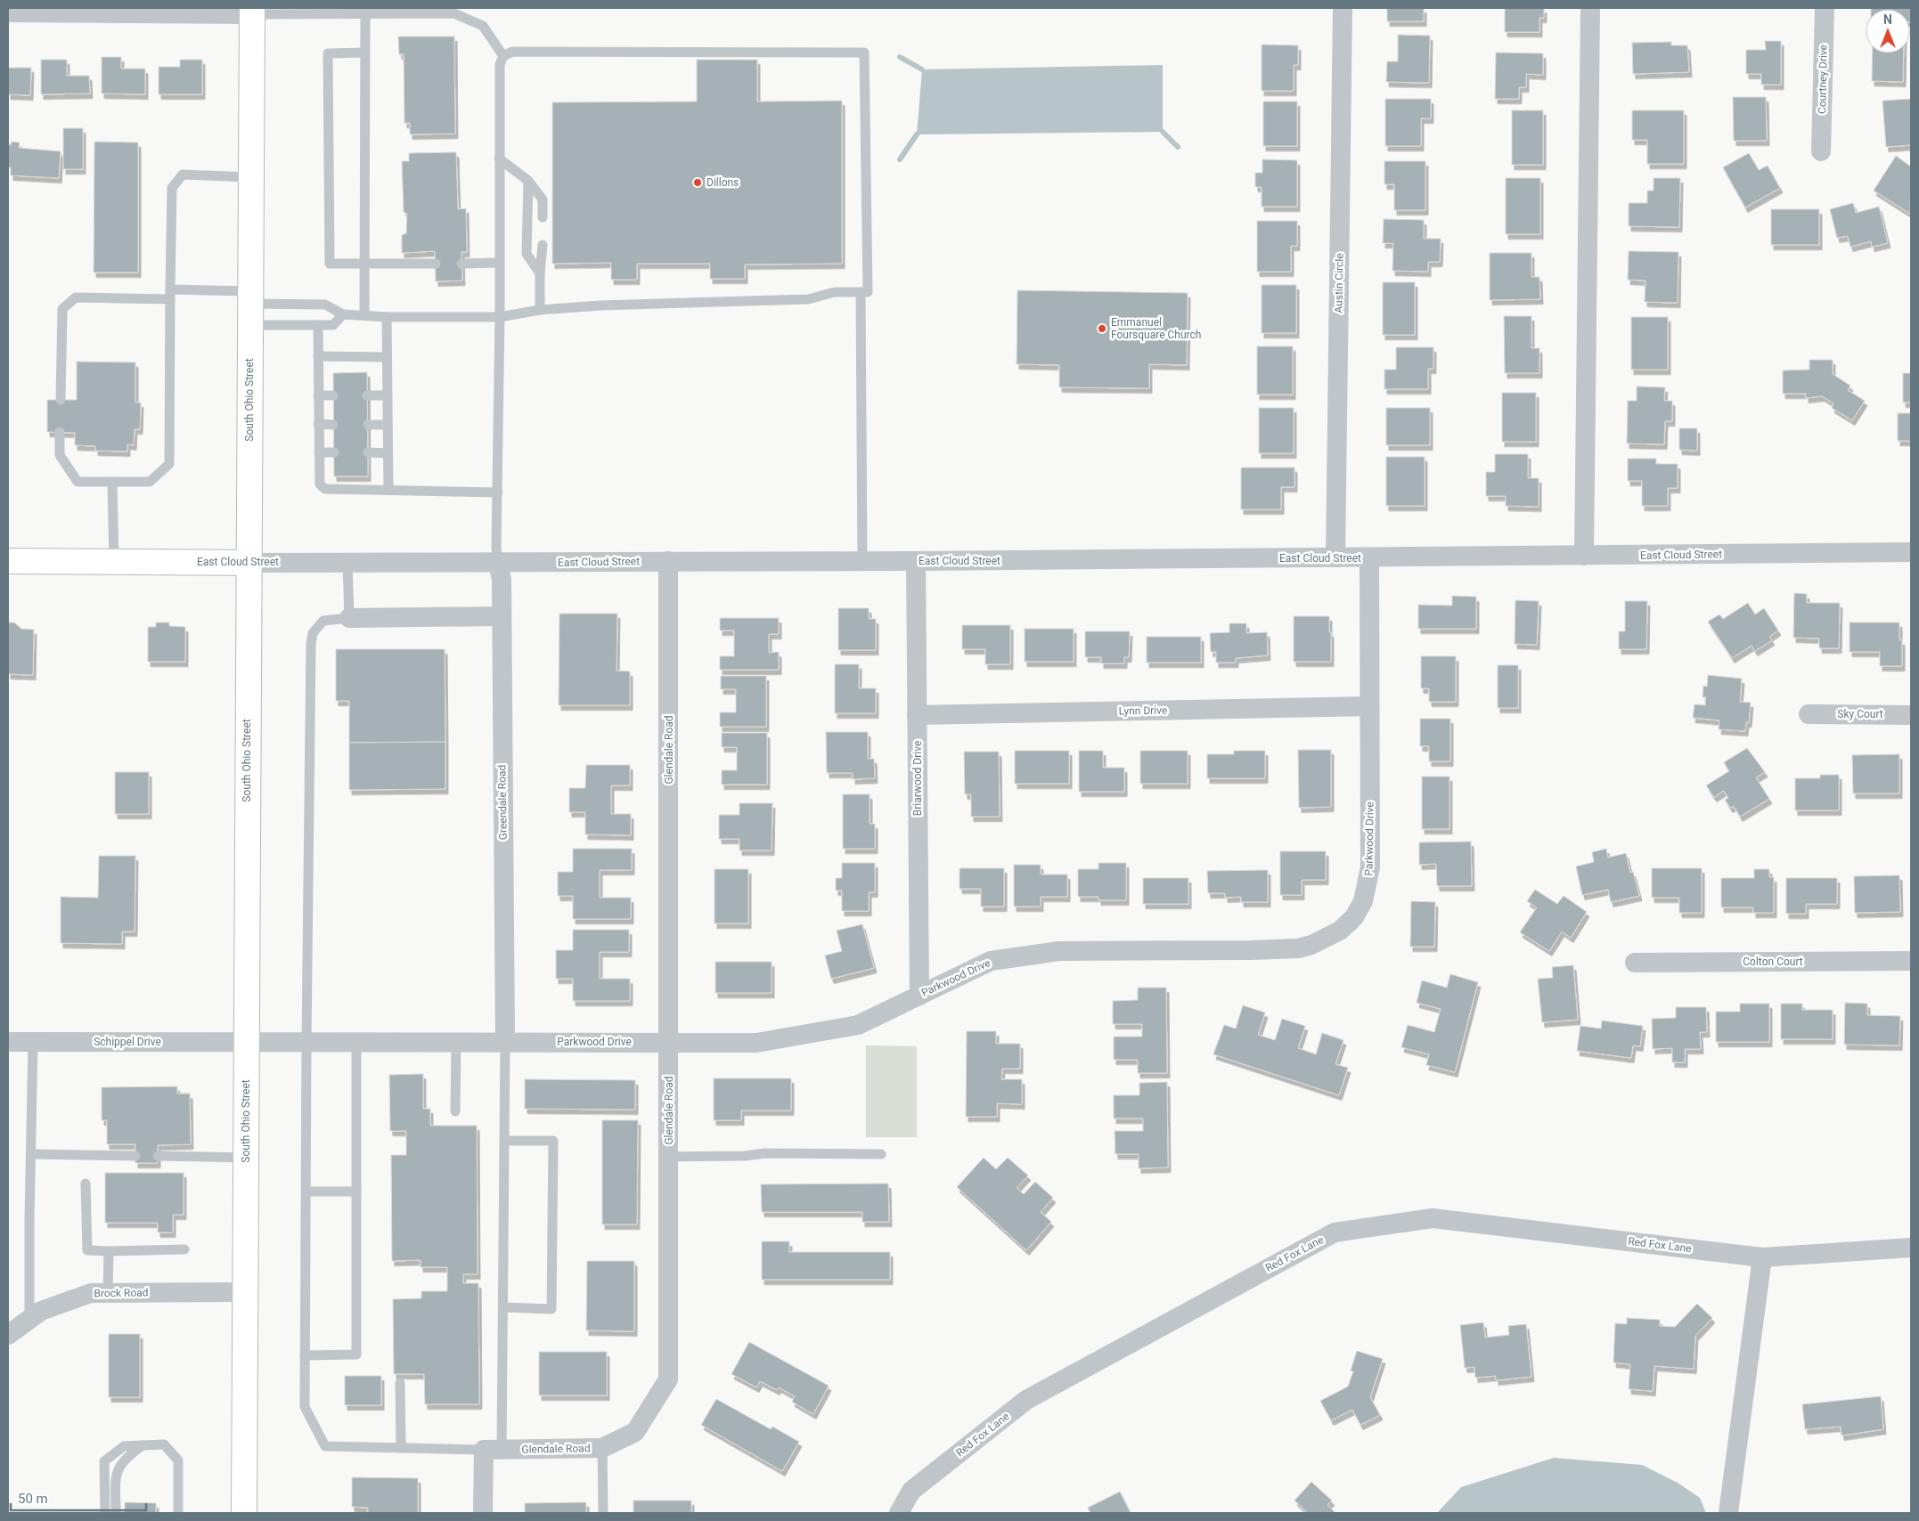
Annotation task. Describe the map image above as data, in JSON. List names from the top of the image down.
{
  "streets": {
    "main road": ["South Ohio Street", "East Cloud Street"],
    "street": [
      "Courtney Drive",
      "Austin Circle",
      "Lynn Drive",
      "Sky Court",
      "Glendale Road",
      "Briarwood Drive",
      "Greendale Road",
      "Parkwood Drive",
      "Colton Court",
      "Schippel Drive",
      "Red Fox Lane",
      "Brock Road"
    ]
  },
  "crossings": [
    ["Austin Circle", "East Cloud Street"],
    ["South Ohio Street", "East Cloud Street"],
    ["South Ohio Street", "Parkwood Drive"],
    ["South Ohio Street", "Schippel Drive"],
    ["South Ohio Street", "Brock Road"],
    ["East Cloud Street", "Glendale Road"],
    ["East Cloud Street", "Briarwood Drive"],
    ["East Cloud Street", "Greendale Road"],
    ["East Cloud Street", "Parkwood Drive"],
    ["Lynn Drive", "Briarwood Drive"],
    ["Lynn Drive", "Parkwood Drive"],
    ["Glendale Road", "Parkwood Drive"],
    ["Briarwood Drive", "Parkwood Drive"],
    ["Greendale Road", "Parkwood Drive"],
    ["Parkwood Drive", "Schippel Drive"]
  ],
  "places": ["Dillons", "Emmanuel Foursquare Church"],
  "scale_bar": "50 m",
  "north": "top"
}
